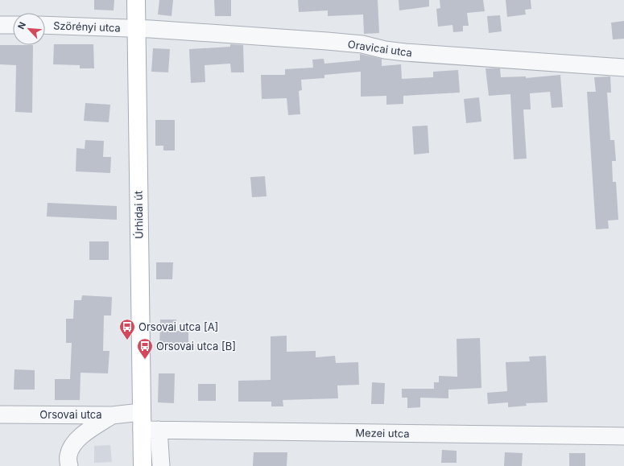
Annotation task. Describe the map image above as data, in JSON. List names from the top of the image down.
{
  "streets": {
    "main road": ["Úrhidai út"],
    "street": [
      "Szörényi utca",
      "Oravicai utca",
      "Orsovai utca",
      "Mezei utca"
    ]
  },
  "crossings": [
    ["Szörényi utca", "Oravicai utca"],
    ["Szörényi utca", "Úrhidai út"],
    ["Oravicai utca", "Úrhidai út"],
    ["Úrhidai út", "Orsovai utca"],
    ["Úrhidai út", "Mezei utca"]
  ],
  "places": {
    "bus stop": ["Orsovai utca [A]", "Orsovai utca [B]"]
  },
  "north": "top left"
}
